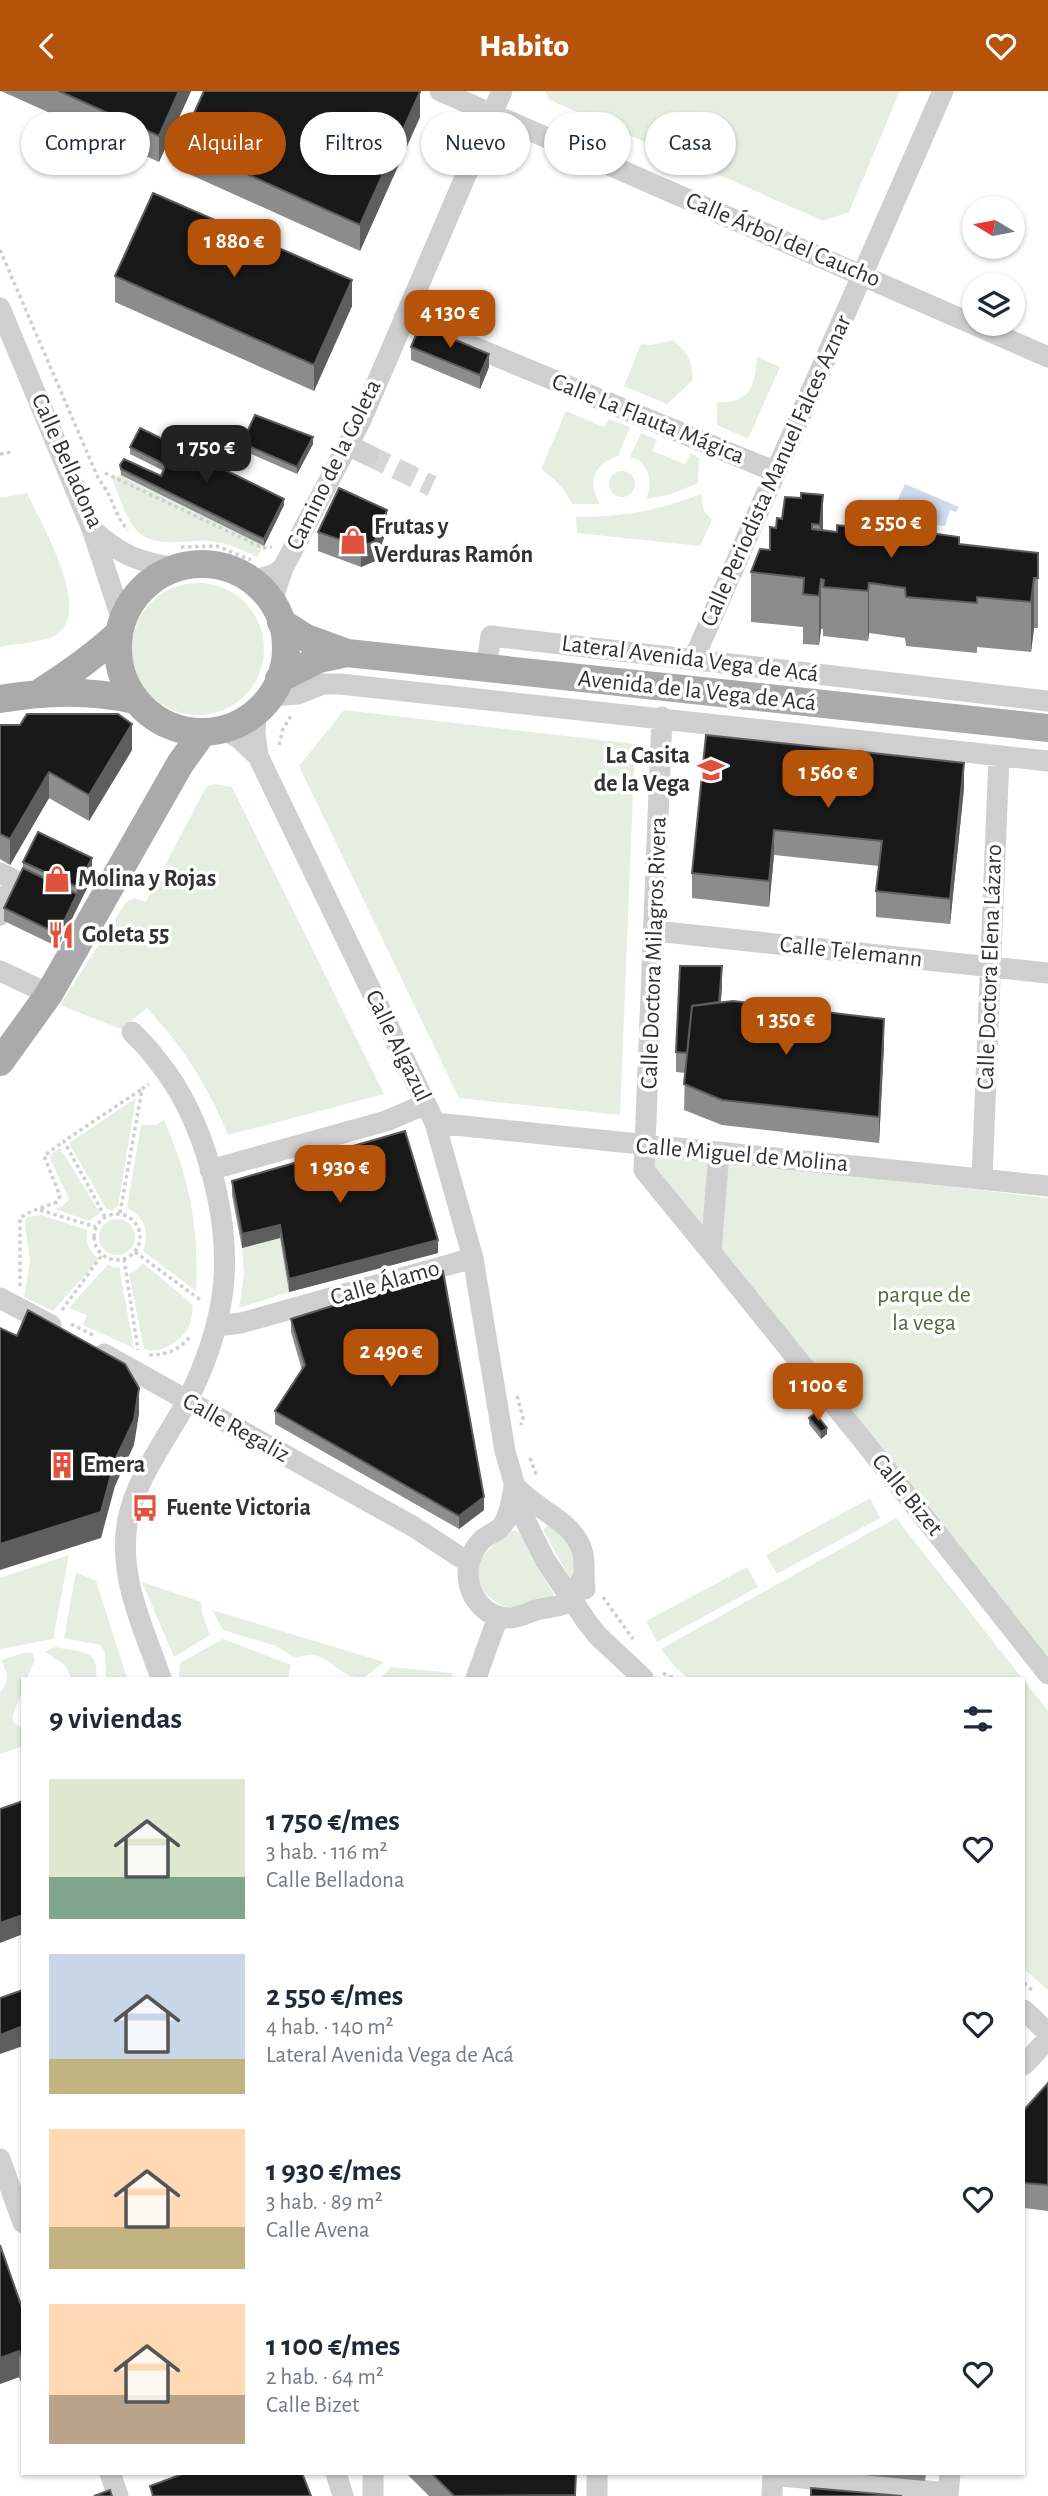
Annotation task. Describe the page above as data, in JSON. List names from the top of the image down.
{
  "streets": {
    "main road": ["Avenida de la Vega de Acá"],
    "street": [
      "Calle Árbol del Caucho",
      "Calle La Flauta Mágica",
      "Calle Belladona",
      "Camino de la Goleta",
      "Calle Periodista Manuel Falces Aznar",
      "Lateral Avenida Vega de Acá",
      "Calle Telemann",
      "Calle Doctora Milagros Rivera",
      "Calle Doctora Elena Lázaro",
      "Calle Algazul",
      "Calle Miguel de Molina",
      "Calle Álamo",
      "Calle Regaliz",
      "Calle Bizet"
    ]
  },
  "crossings": [
    ["Calle Árbol del Caucho", "Calle Periodista Manuel Falces Aznar"],
    ["Calle La Flauta Mágica", "Camino de la Goleta"],
    ["Calle La Flauta Mágica", "Calle Periodista Manuel Falces Aznar"],
    ["Calle Belladona", "Camino de la Goleta"],
    ["Calle Belladona", "Avenida de la Vega de Acá"],
    ["Calle Belladona", "Calle Algazul"],
    ["Camino de la Goleta", "Avenida de la Vega de Acá"],
    ["Camino de la Goleta", "Calle Algazul"],
    ["Calle Periodista Manuel Falces Aznar", "Lateral Avenida Vega de Acá"],
    ["Lateral Avenida Vega de Acá", "Avenida de la Vega de Acá"],
    ["Avenida de la Vega de Acá", "Calle Algazul"],
    ["Calle Telemann", "Calle Doctora Milagros Rivera"],
    ["Calle Telemann", "Calle Doctora Elena Lázaro"],
    ["Calle Doctora Milagros Rivera", "Calle Miguel de Molina"],
    ["Calle Doctora Milagros Rivera", "Calle Bizet"],
    ["Calle Doctora Elena Lázaro", "Calle Miguel de Molina"],
    ["Calle Algazul", "Calle Miguel de Molina"],
    ["Calle Algazul", "Calle Álamo"],
    ["Calle Miguel de Molina", "Calle Bizet"]
  ],
  "parks": ["parque de la vega"],
  "places": {
    "shop": ["Frutas y Verduras Ramón", "Molina y Rojas"],
    "school or university": ["La Casita de la Vega"],
    "restaurant": ["Goleta 55"],
    "building": ["Emera"],
    "bus stop": ["Fuente Victoria"]
  },
  "north": "left",
  "page": {
    "header": "Habito",
    "chip": [
      "Comprar",
      "Alquilar",
      "Filtros",
      "Nuevo",
      "Piso",
      "Casa"
    ],
    "price": [
      "1 880 €",
      "4 130 €",
      "1 750 €",
      "2 550 €",
      "1 560 €",
      "1 350 €",
      "1 930 €",
      "2 490 €",
      "1 100 €"
    ],
    "heading": "9 viviendas",
    "list": [
      {
        "name": "1 750 €/mes",
        "note": "3 hab. · 116 m² · Calle Belladona"
      },
      {
        "name": "2 550 €/mes",
        "note": "4 hab. · 140 m² · Lateral Avenida Vega de Acá"
      },
      {
        "name": "1 930 €/mes",
        "note": "3 hab. · 89 m² · Calle Avena"
      },
      {
        "name": "1 100 €/mes",
        "note": "2 hab. · 64 m² · Calle Bizet"
      }
    ]
  }
}
